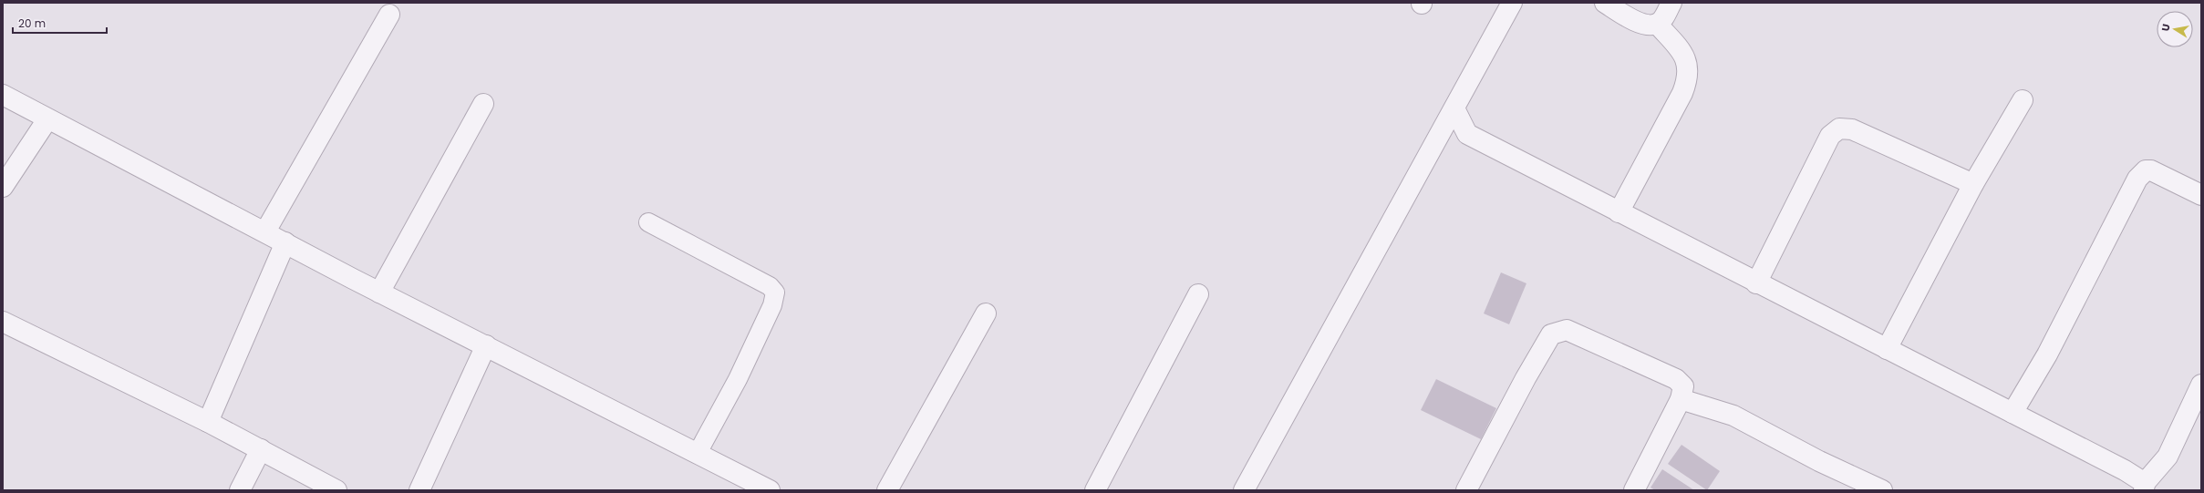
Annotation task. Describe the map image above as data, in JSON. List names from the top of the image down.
{
  "scale_bar": "20 m",
  "north": "left"
}
